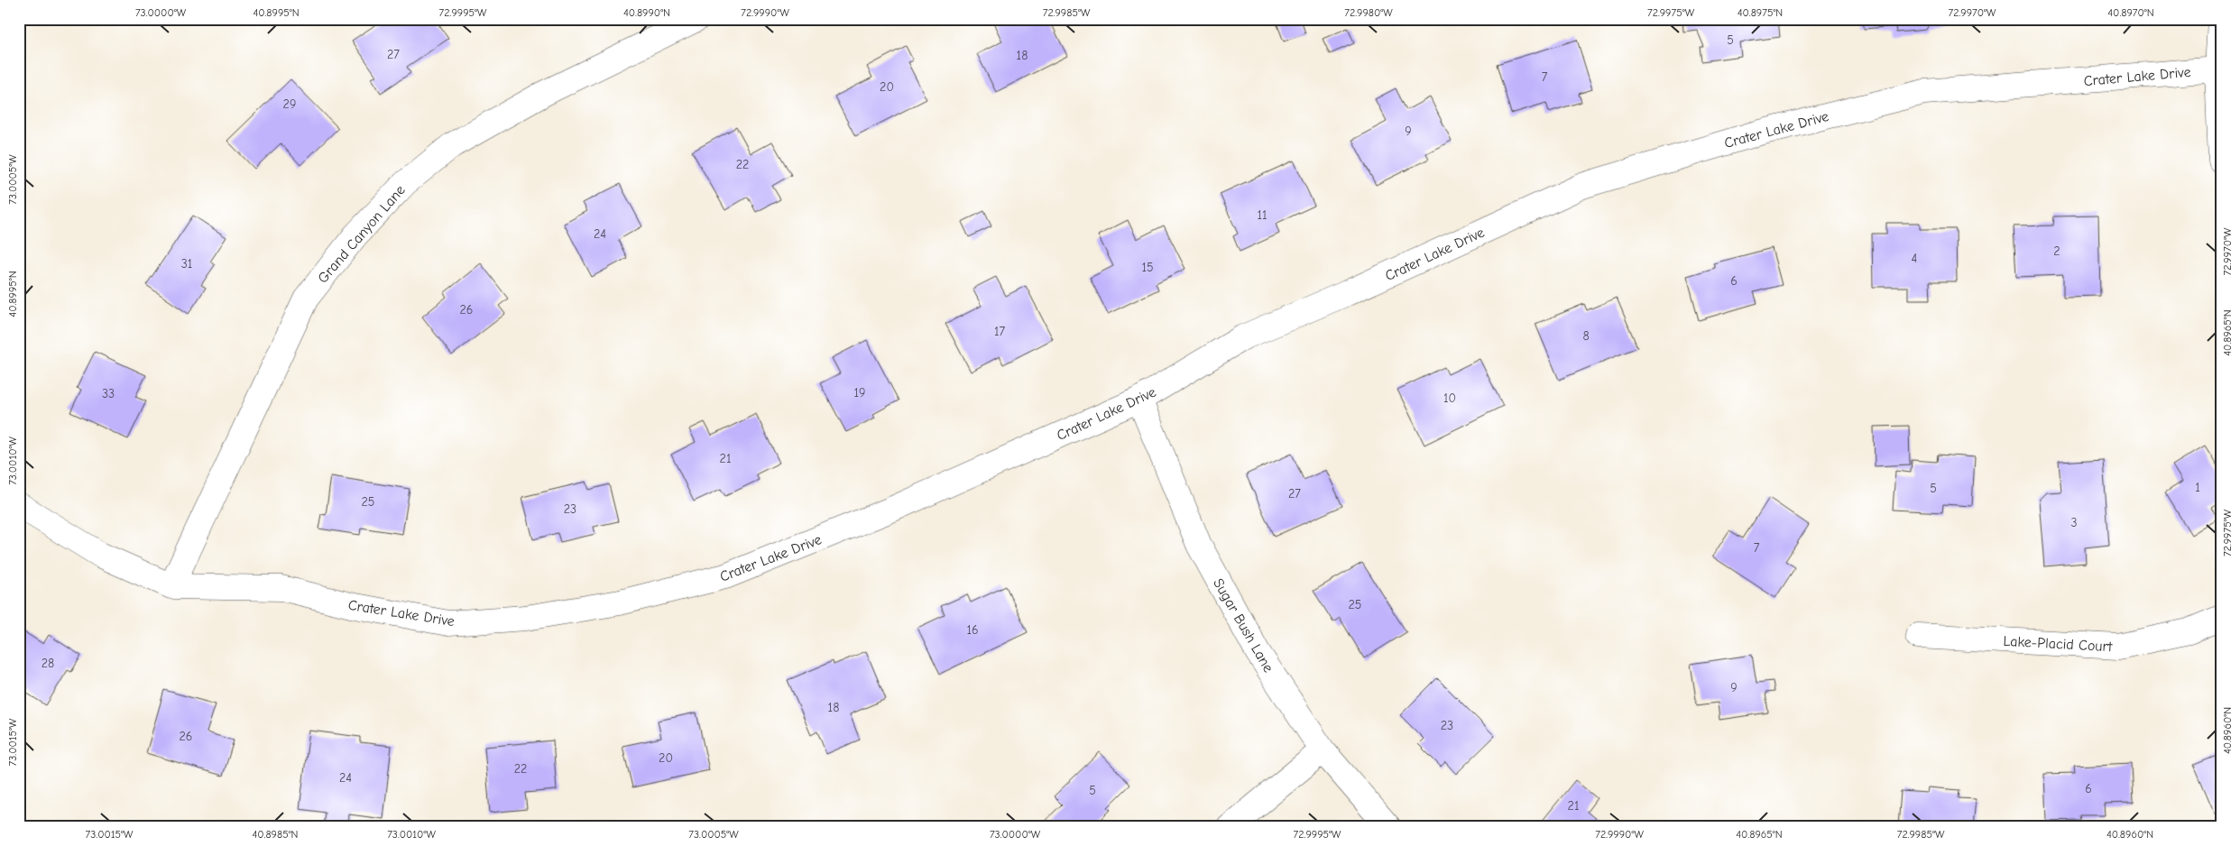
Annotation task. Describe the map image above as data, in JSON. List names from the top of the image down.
{
  "streets": {
    "street": [
      "Crater Lake Drive",
      "Grand Canyon Lane",
      "Sugar Bush Lane",
      "Lake-Placid Court"
    ]
  },
  "crossings": [
    ["Crater Lake Drive", "Grand Canyon Lane"],
    ["Crater Lake Drive", "Sugar Bush Lane"]
  ],
  "house_numbers": [
    "5",
    "27",
    "18",
    "7",
    "20",
    "29",
    "9",
    "22",
    "11",
    "24",
    "2",
    "4",
    "31",
    "15",
    "6",
    "26",
    "17",
    "8",
    "19",
    "33",
    "10",
    "21",
    "1",
    "5",
    "27",
    "25",
    "23",
    "3",
    "7",
    "25",
    "16",
    "28",
    "9",
    "18",
    "23",
    "26",
    "20",
    "22",
    "24",
    "6",
    "5",
    "21"
  ],
  "coordinates": [
    "73.0000°W",
    "40.8995°N",
    "72.9995°W",
    "40.8990°N",
    "72.9990°W",
    "72.9985°W",
    "72.9980°W",
    "72.9975°W",
    "40.8975°N",
    "72.9970°W",
    "40.8970°N",
    "73.0005°W",
    "40.8965°N",
    "73.0010°W",
    "40.8960°N",
    "73.0015°W",
    "40.8985°N"
  ]
}
